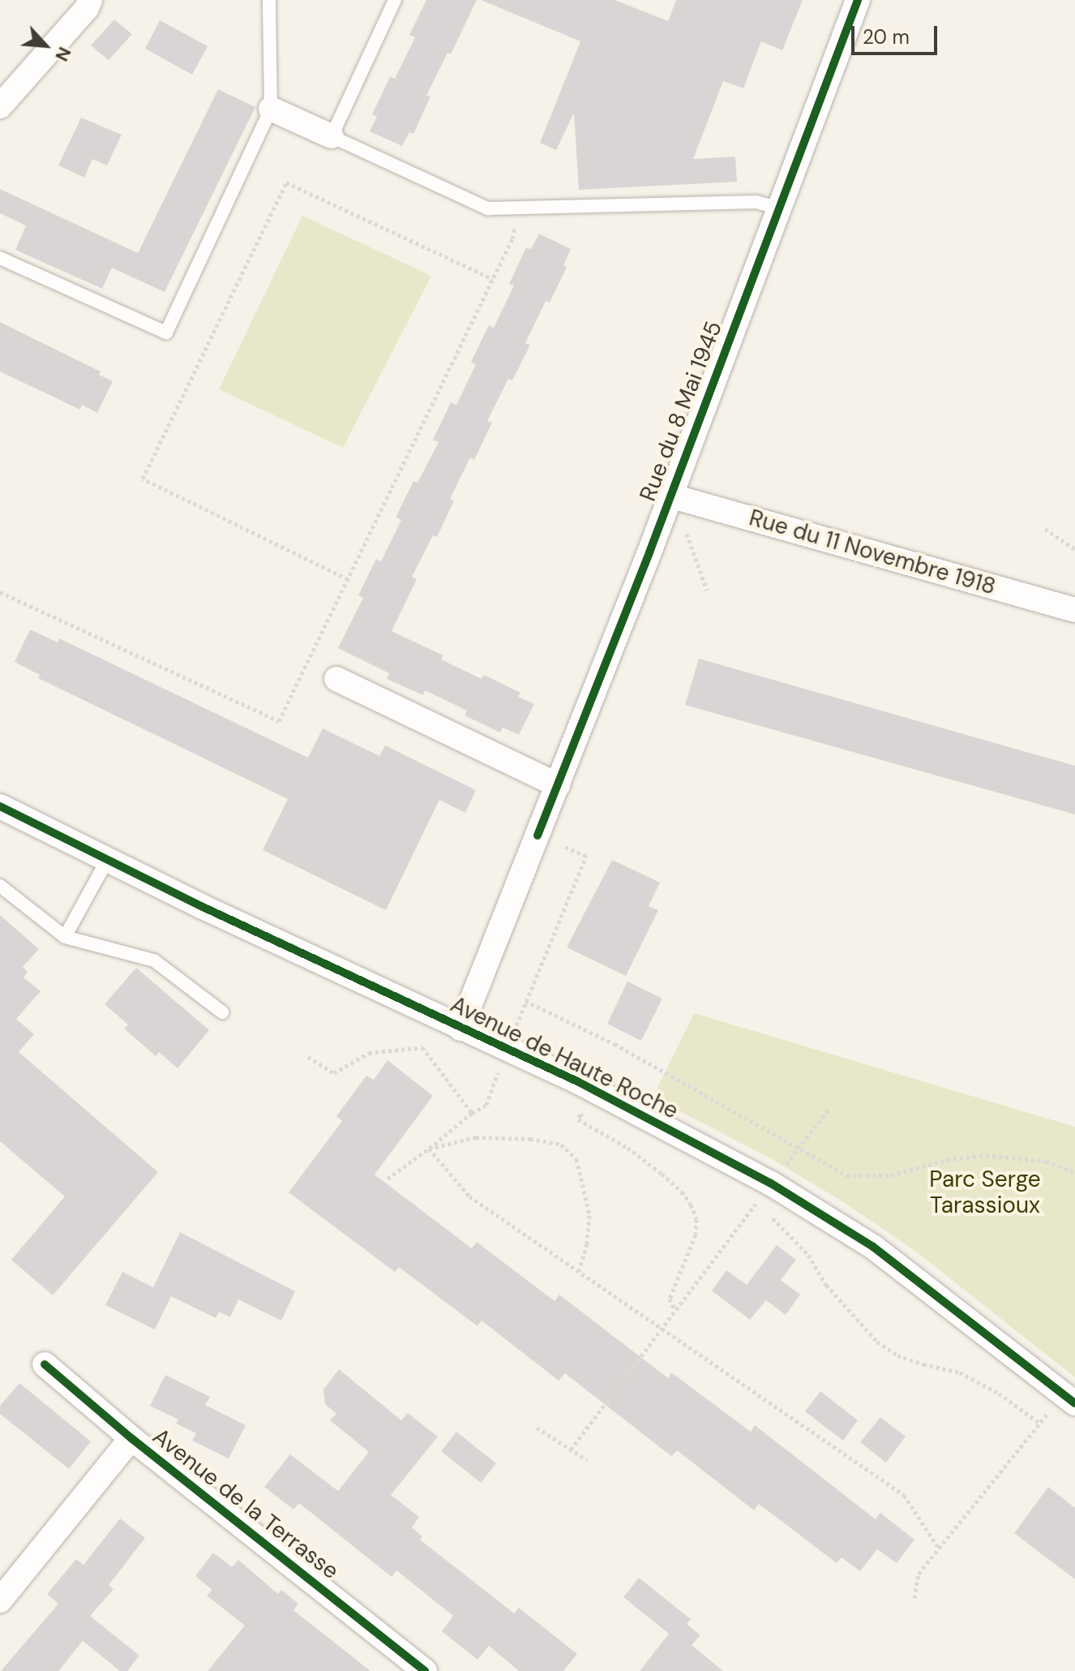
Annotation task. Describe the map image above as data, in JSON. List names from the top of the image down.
{
  "streets": {
    "street": [
      "Rue du 8 Mai 1945",
      "Rue du 11 Novembre 1918",
      "Avenue de Haute Roche",
      "Avenue de la Terrasse"
    ]
  },
  "crossings": [
    ["Rue du 8 Mai 1945", "Rue du 11 Novembre 1918"],
    ["Rue du 8 Mai 1945", "Avenue de Haute Roche"]
  ],
  "parks": ["Parc Serge Tarassioux"],
  "scale_bar": "20 m",
  "north": "bottom right"
}
